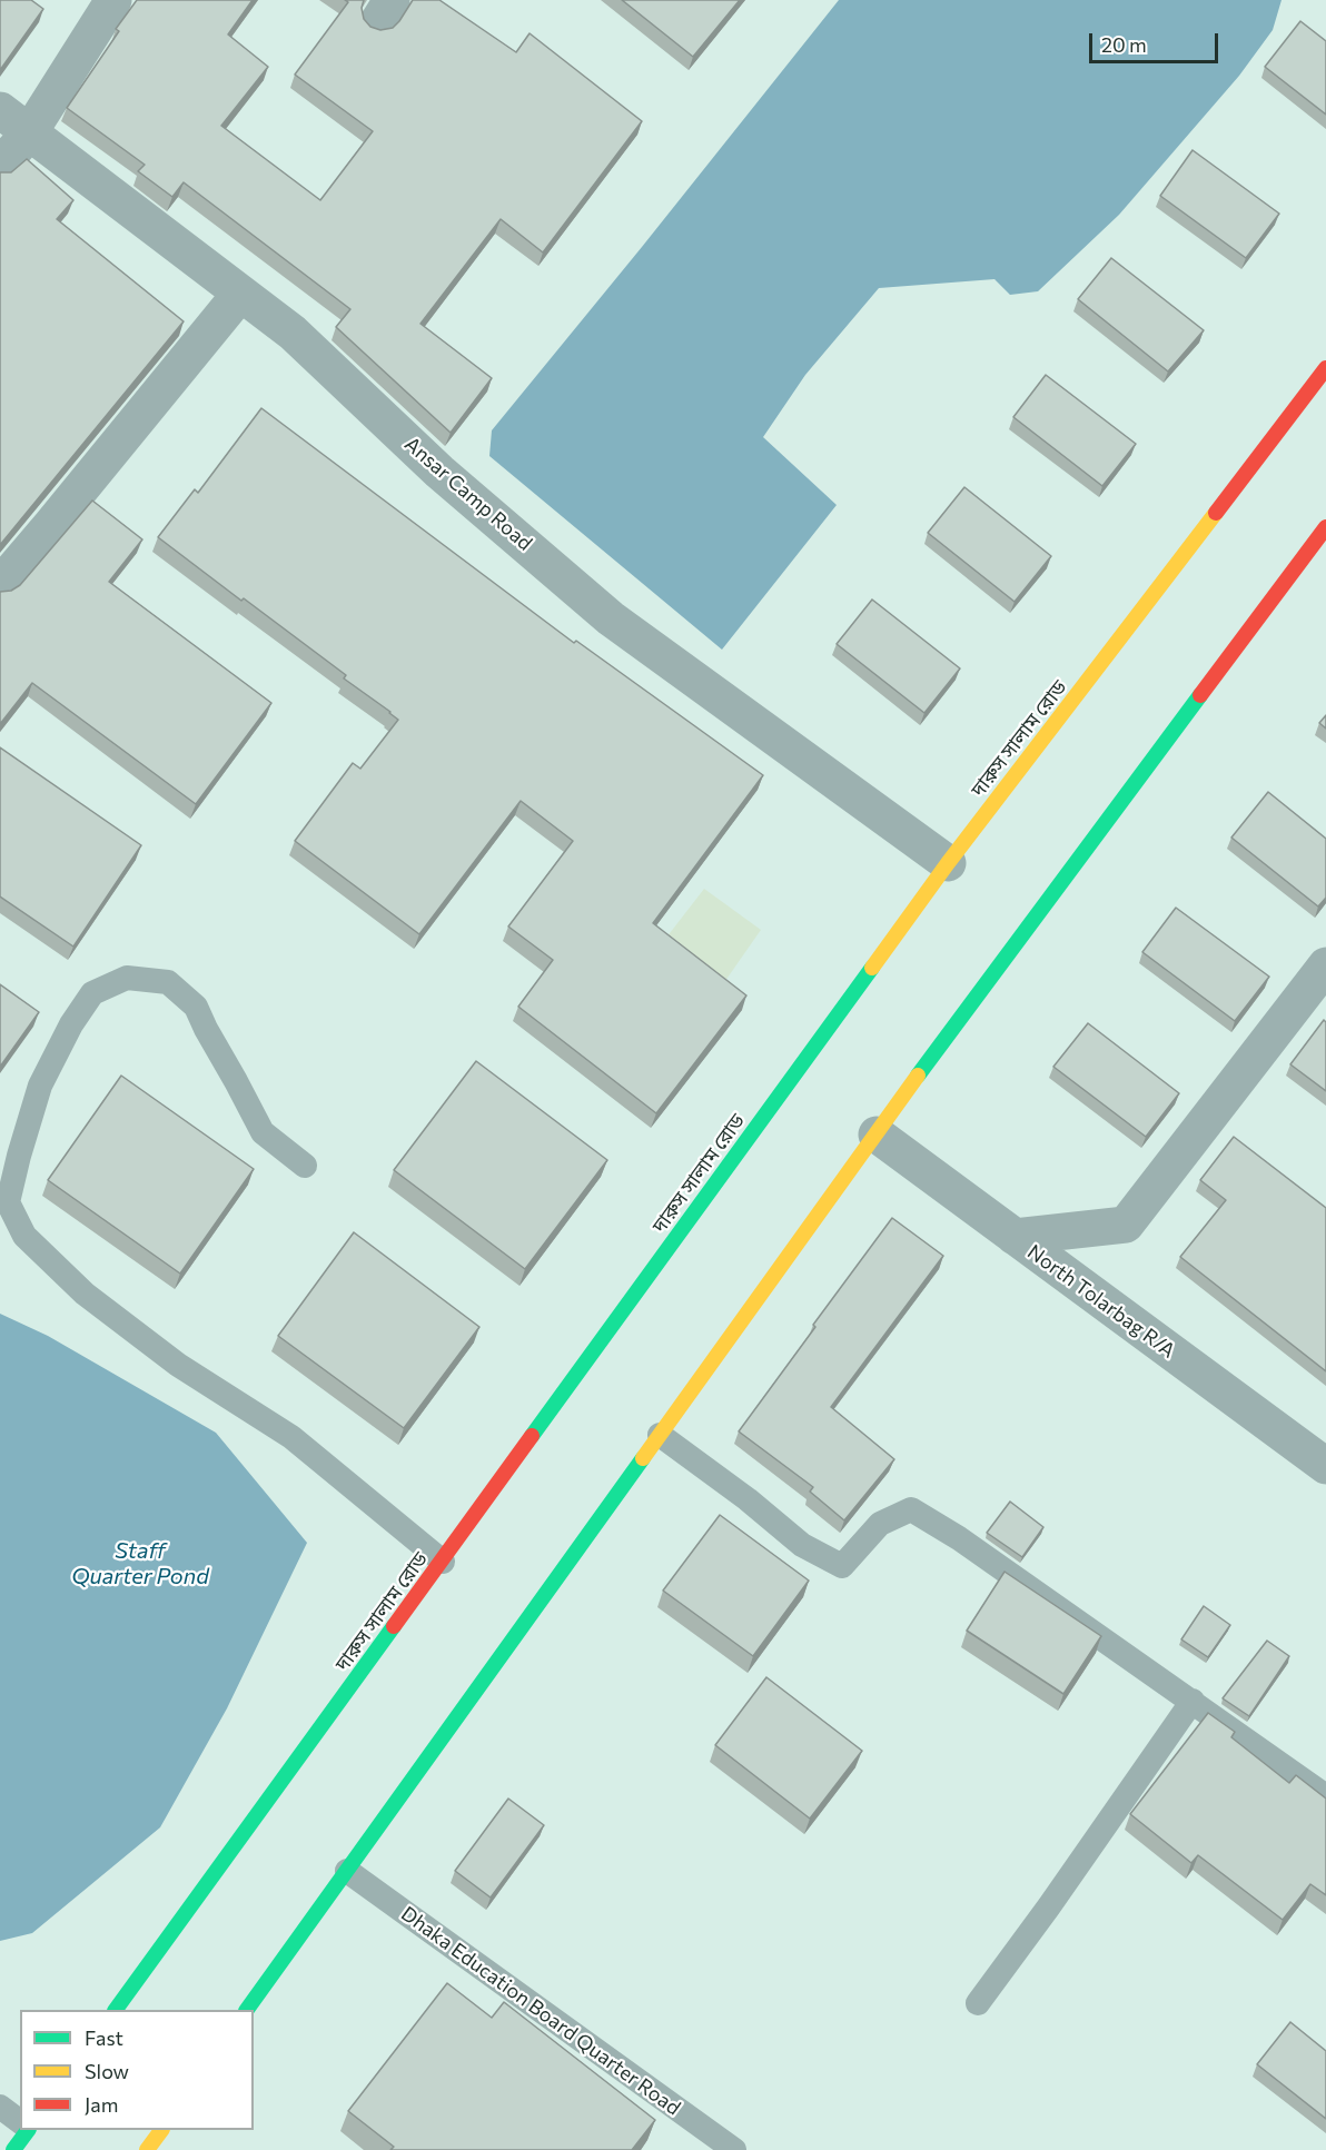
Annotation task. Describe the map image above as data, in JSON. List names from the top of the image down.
{
  "streets": {
    "main road": ["দারুস সালাম রোড"],
    "street": ["Ansar Camp Road", "North Tolarbag R/A"],
    "lane": ["Dhaka Education Board Quarter Road"]
  },
  "crossings": [
    ["Ansar Camp Road", "দারুস সালাম রোড"]
  ],
  "water": ["Staff Quarter Pond"],
  "legend": ["Fast", "Slow", "Jam"],
  "scale_bar": "20 m"
}
